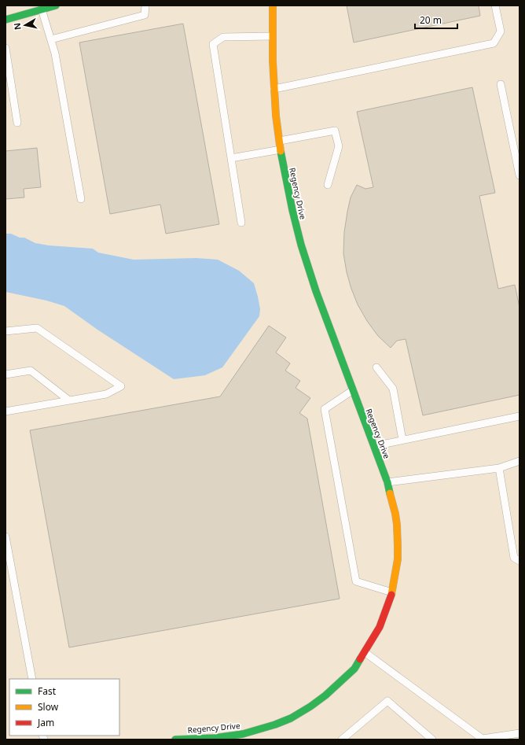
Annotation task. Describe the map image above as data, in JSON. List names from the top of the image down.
{
  "streets": {
    "street": ["Regency Drive"]
  },
  "legend": ["Fast", "Slow", "Jam"],
  "scale_bar": "20 m",
  "north": "left"
}
